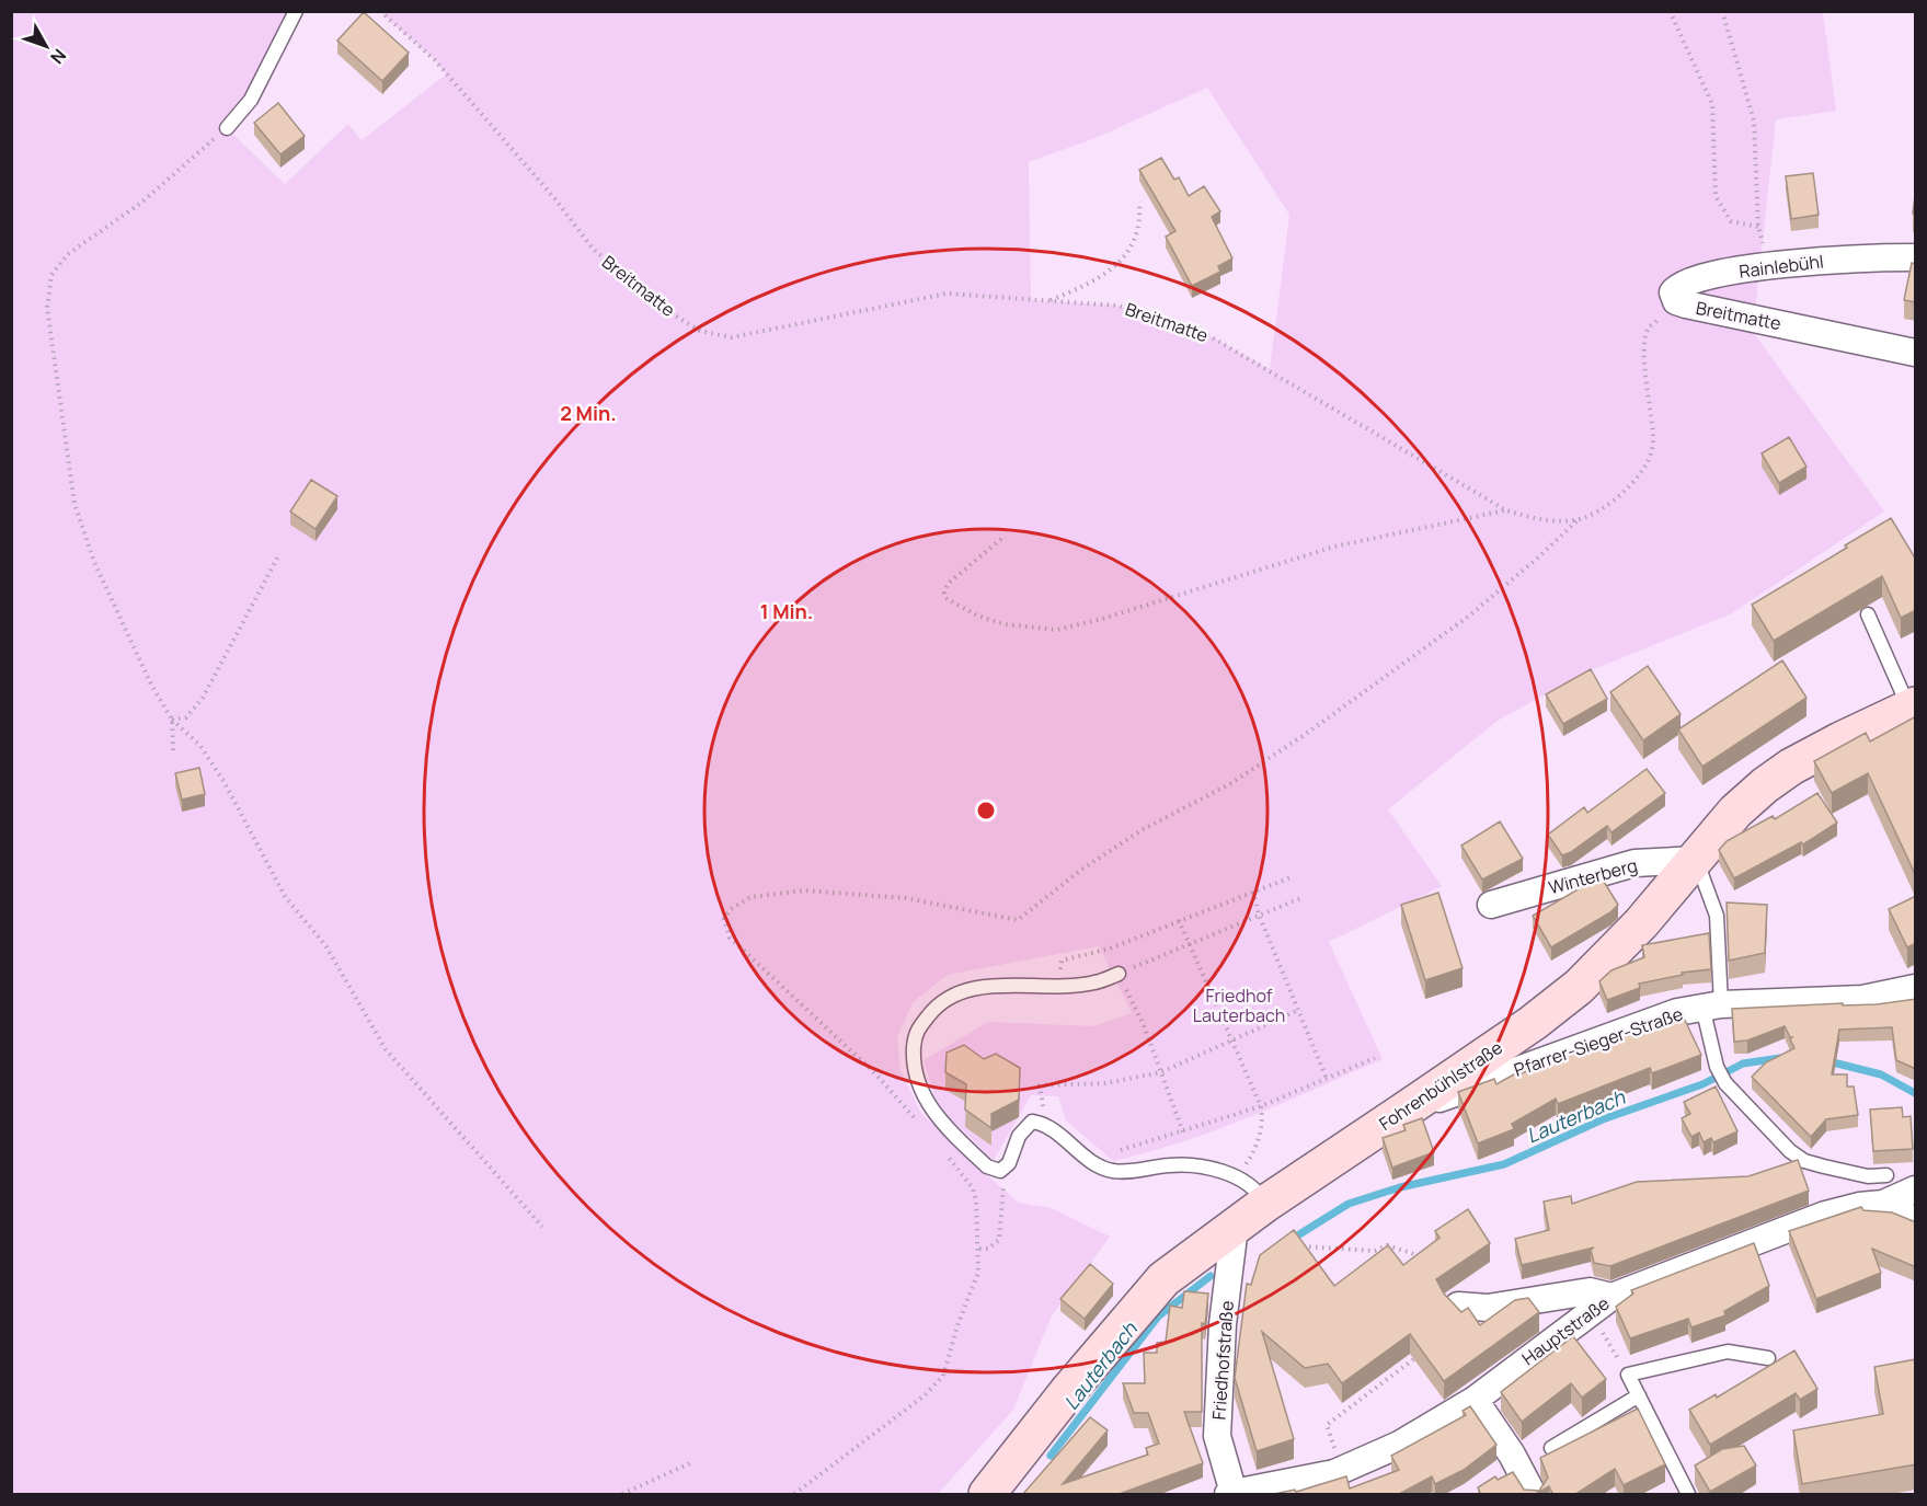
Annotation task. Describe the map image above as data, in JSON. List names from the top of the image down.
{
  "streets": {
    "main road": ["Fohrenbühlstraße"],
    "street": [
      "Rainlebühl",
      "Breitmatte",
      "Winterberg",
      "Pfarrer-Sieger-Straße",
      "Hauptstraße",
      "Friedhofstraße"
    ]
  },
  "crossings": [
    ["Rainlebühl", "Breitmatte"],
    ["Winterberg", "Fohrenbühlstraße"],
    ["Pfarrer-Sieger-Straße", "Fohrenbühlstraße"],
    ["Fohrenbühlstraße", "Friedhofstraße"],
    ["Hauptstraße", "Friedhofstraße"]
  ],
  "water": ["Lauterbach"],
  "parks": ["Friedhof Lauterbach"],
  "north": "bottom right",
  "rings": ["2 Min.", "1 Min."]
}
